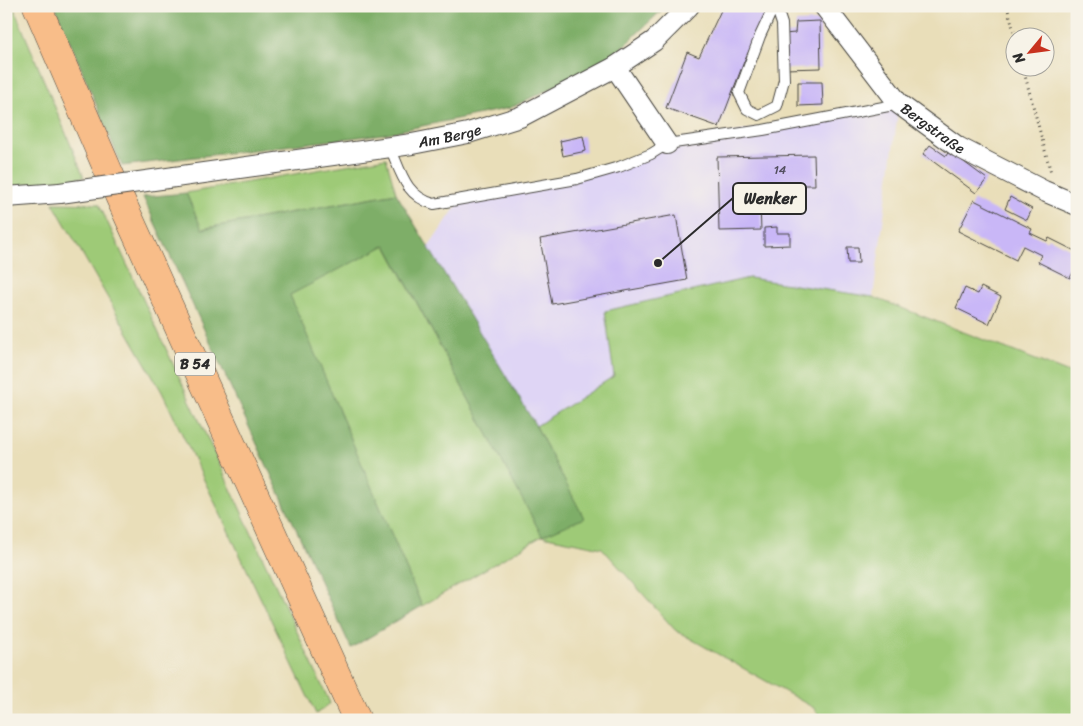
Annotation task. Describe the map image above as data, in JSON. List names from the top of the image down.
{
  "streets": {
    "highway": ["B 54"],
    "street": ["Bergstraße", "Am Berge"]
  },
  "places": ["Wenker"],
  "house_numbers": ["14"],
  "north": "bottom left"
}
